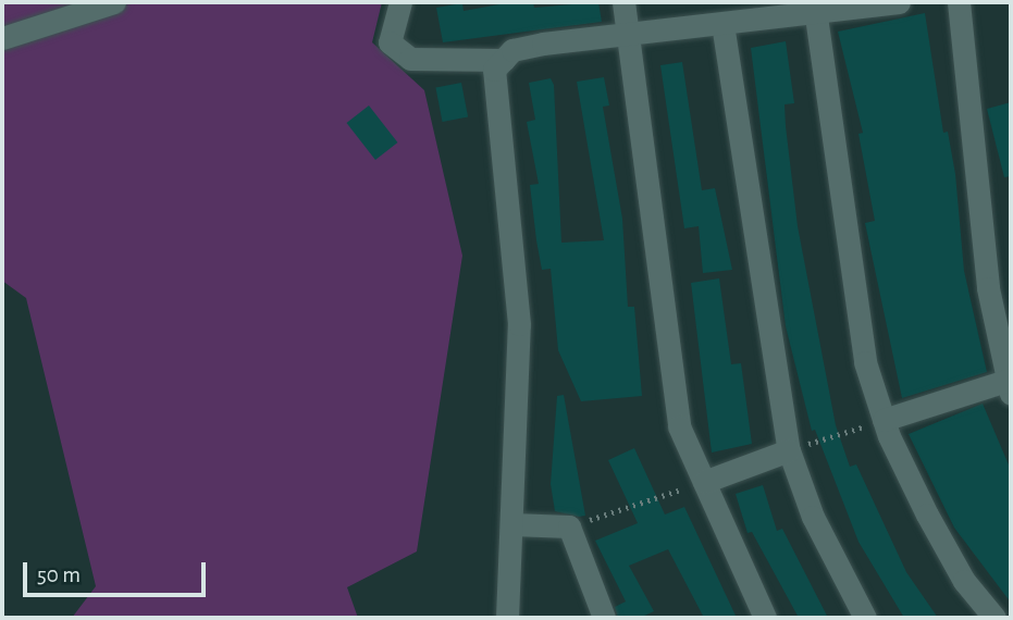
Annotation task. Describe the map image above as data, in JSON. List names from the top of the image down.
{
  "scale_bar": "50 m"
}
